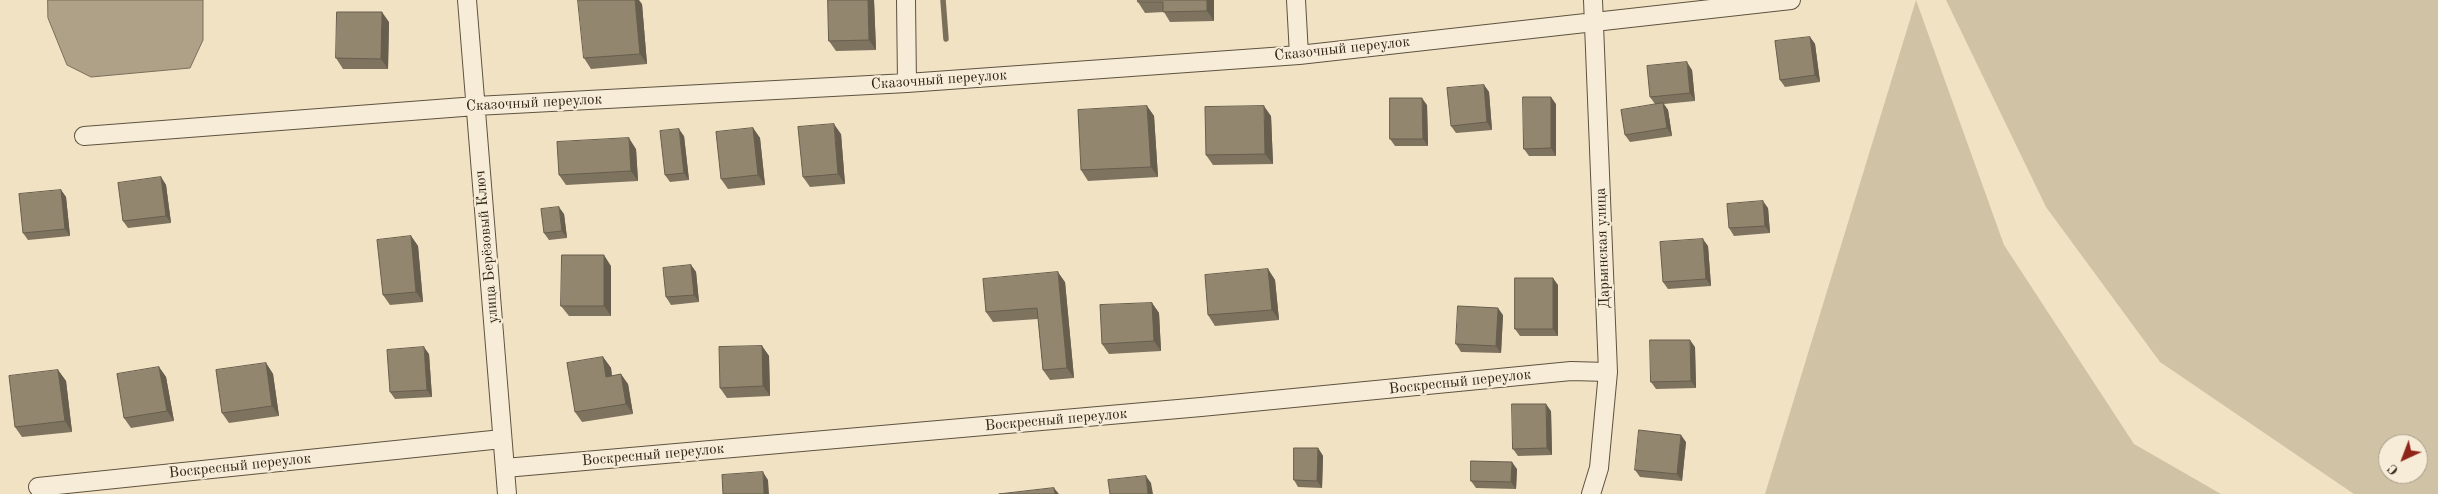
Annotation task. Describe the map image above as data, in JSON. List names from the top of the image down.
{
  "streets": {
    "street": [
      "Сказочный переулок",
      "улица Берёзовый Ключ",
      "Дарьинская улица",
      "Воскресный переулок"
    ]
  },
  "crossings": [
    ["Сказочный переулок", "улица Берёзовый Ключ"],
    ["Сказочный переулок", "Дарьинская улица"],
    ["улица Берёзовый Ключ", "Воскресный переулок"],
    ["Дарьинская улица", "Воскресный переулок"]
  ],
  "north": "bottom left"
}
